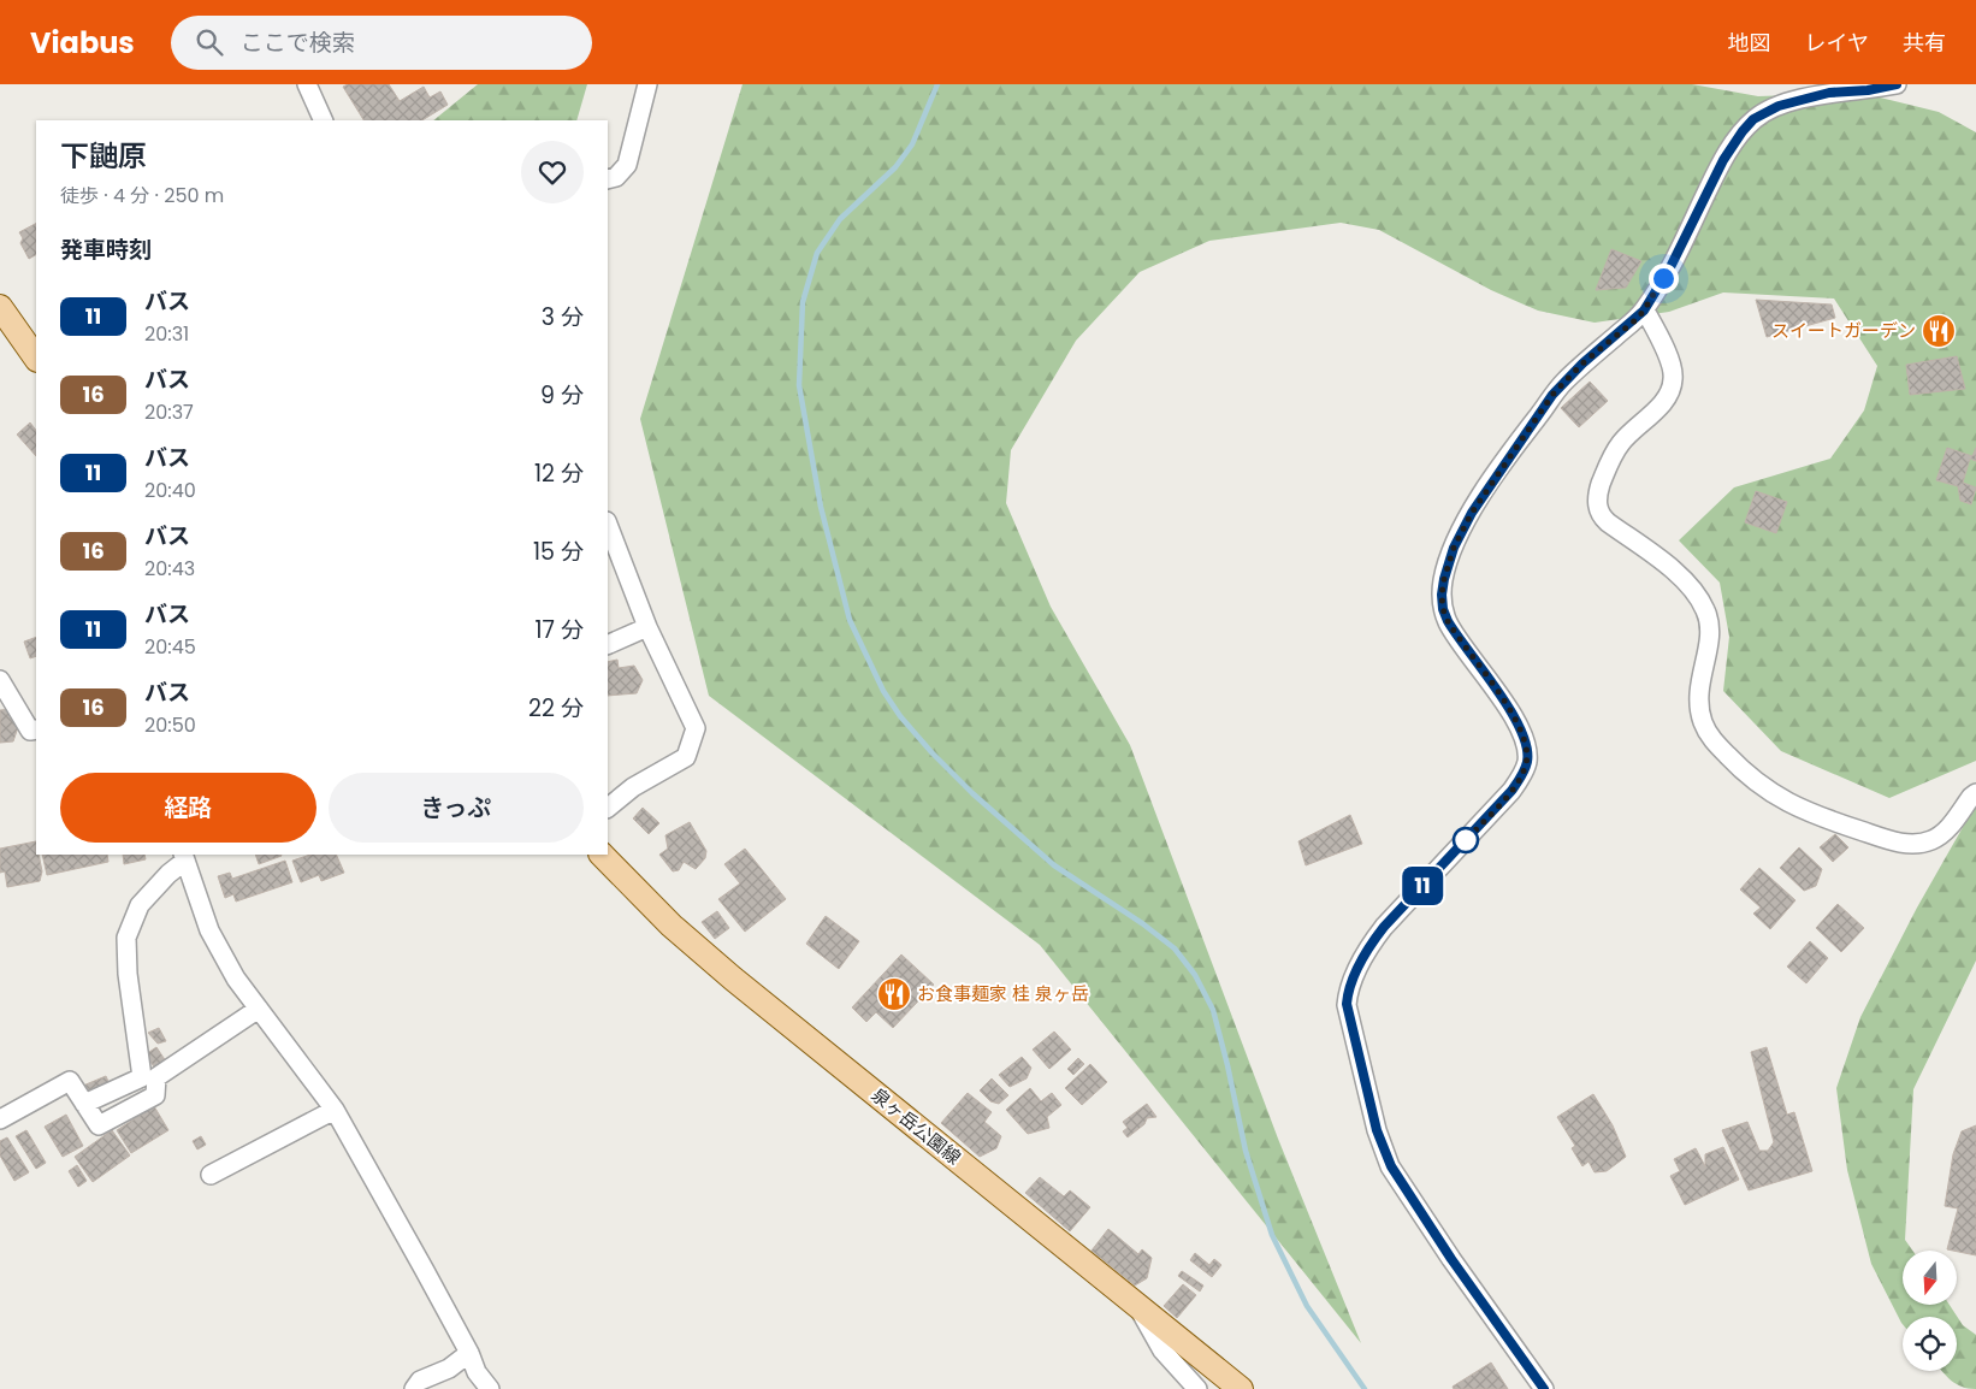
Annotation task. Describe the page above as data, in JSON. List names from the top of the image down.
{
  "streets": {
    "main road": ["泉ヶ岳公園線"]
  },
  "places": {
    "restaurant": ["スイートガーデン", "お食事麺家 桂 泉ヶ岳"]
  },
  "lines": ["bus line 11"],
  "north": "bottom",
  "page": {
    "header": "Viabus",
    "search": "ここで検索",
    "nav": ["地図", "レイヤ", "共有"],
    "on_map": "11",
    "heading": [
      ["下鼬原", "徒歩 · 4 分 · 250 m"],
      "発車時刻"
    ],
    "list": [
      {
        "mark": "11",
        "name": "バス",
        "note": "20:31",
        "value": "3 分"
      },
      {
        "mark": "16",
        "name": "バス",
        "note": "20:37",
        "value": "9 分"
      },
      {
        "mark": "11",
        "name": "バス",
        "note": "20:40",
        "value": "12 分"
      },
      {
        "mark": "16",
        "name": "バス",
        "note": "20:43",
        "value": "15 分"
      },
      {
        "mark": "11",
        "name": "バス",
        "note": "20:45",
        "value": "17 分"
      },
      {
        "mark": "16",
        "name": "バス",
        "note": "20:50",
        "value": "22 分"
      }
    ],
    "buttons": ["経路", "きっぷ"]
  }
}
